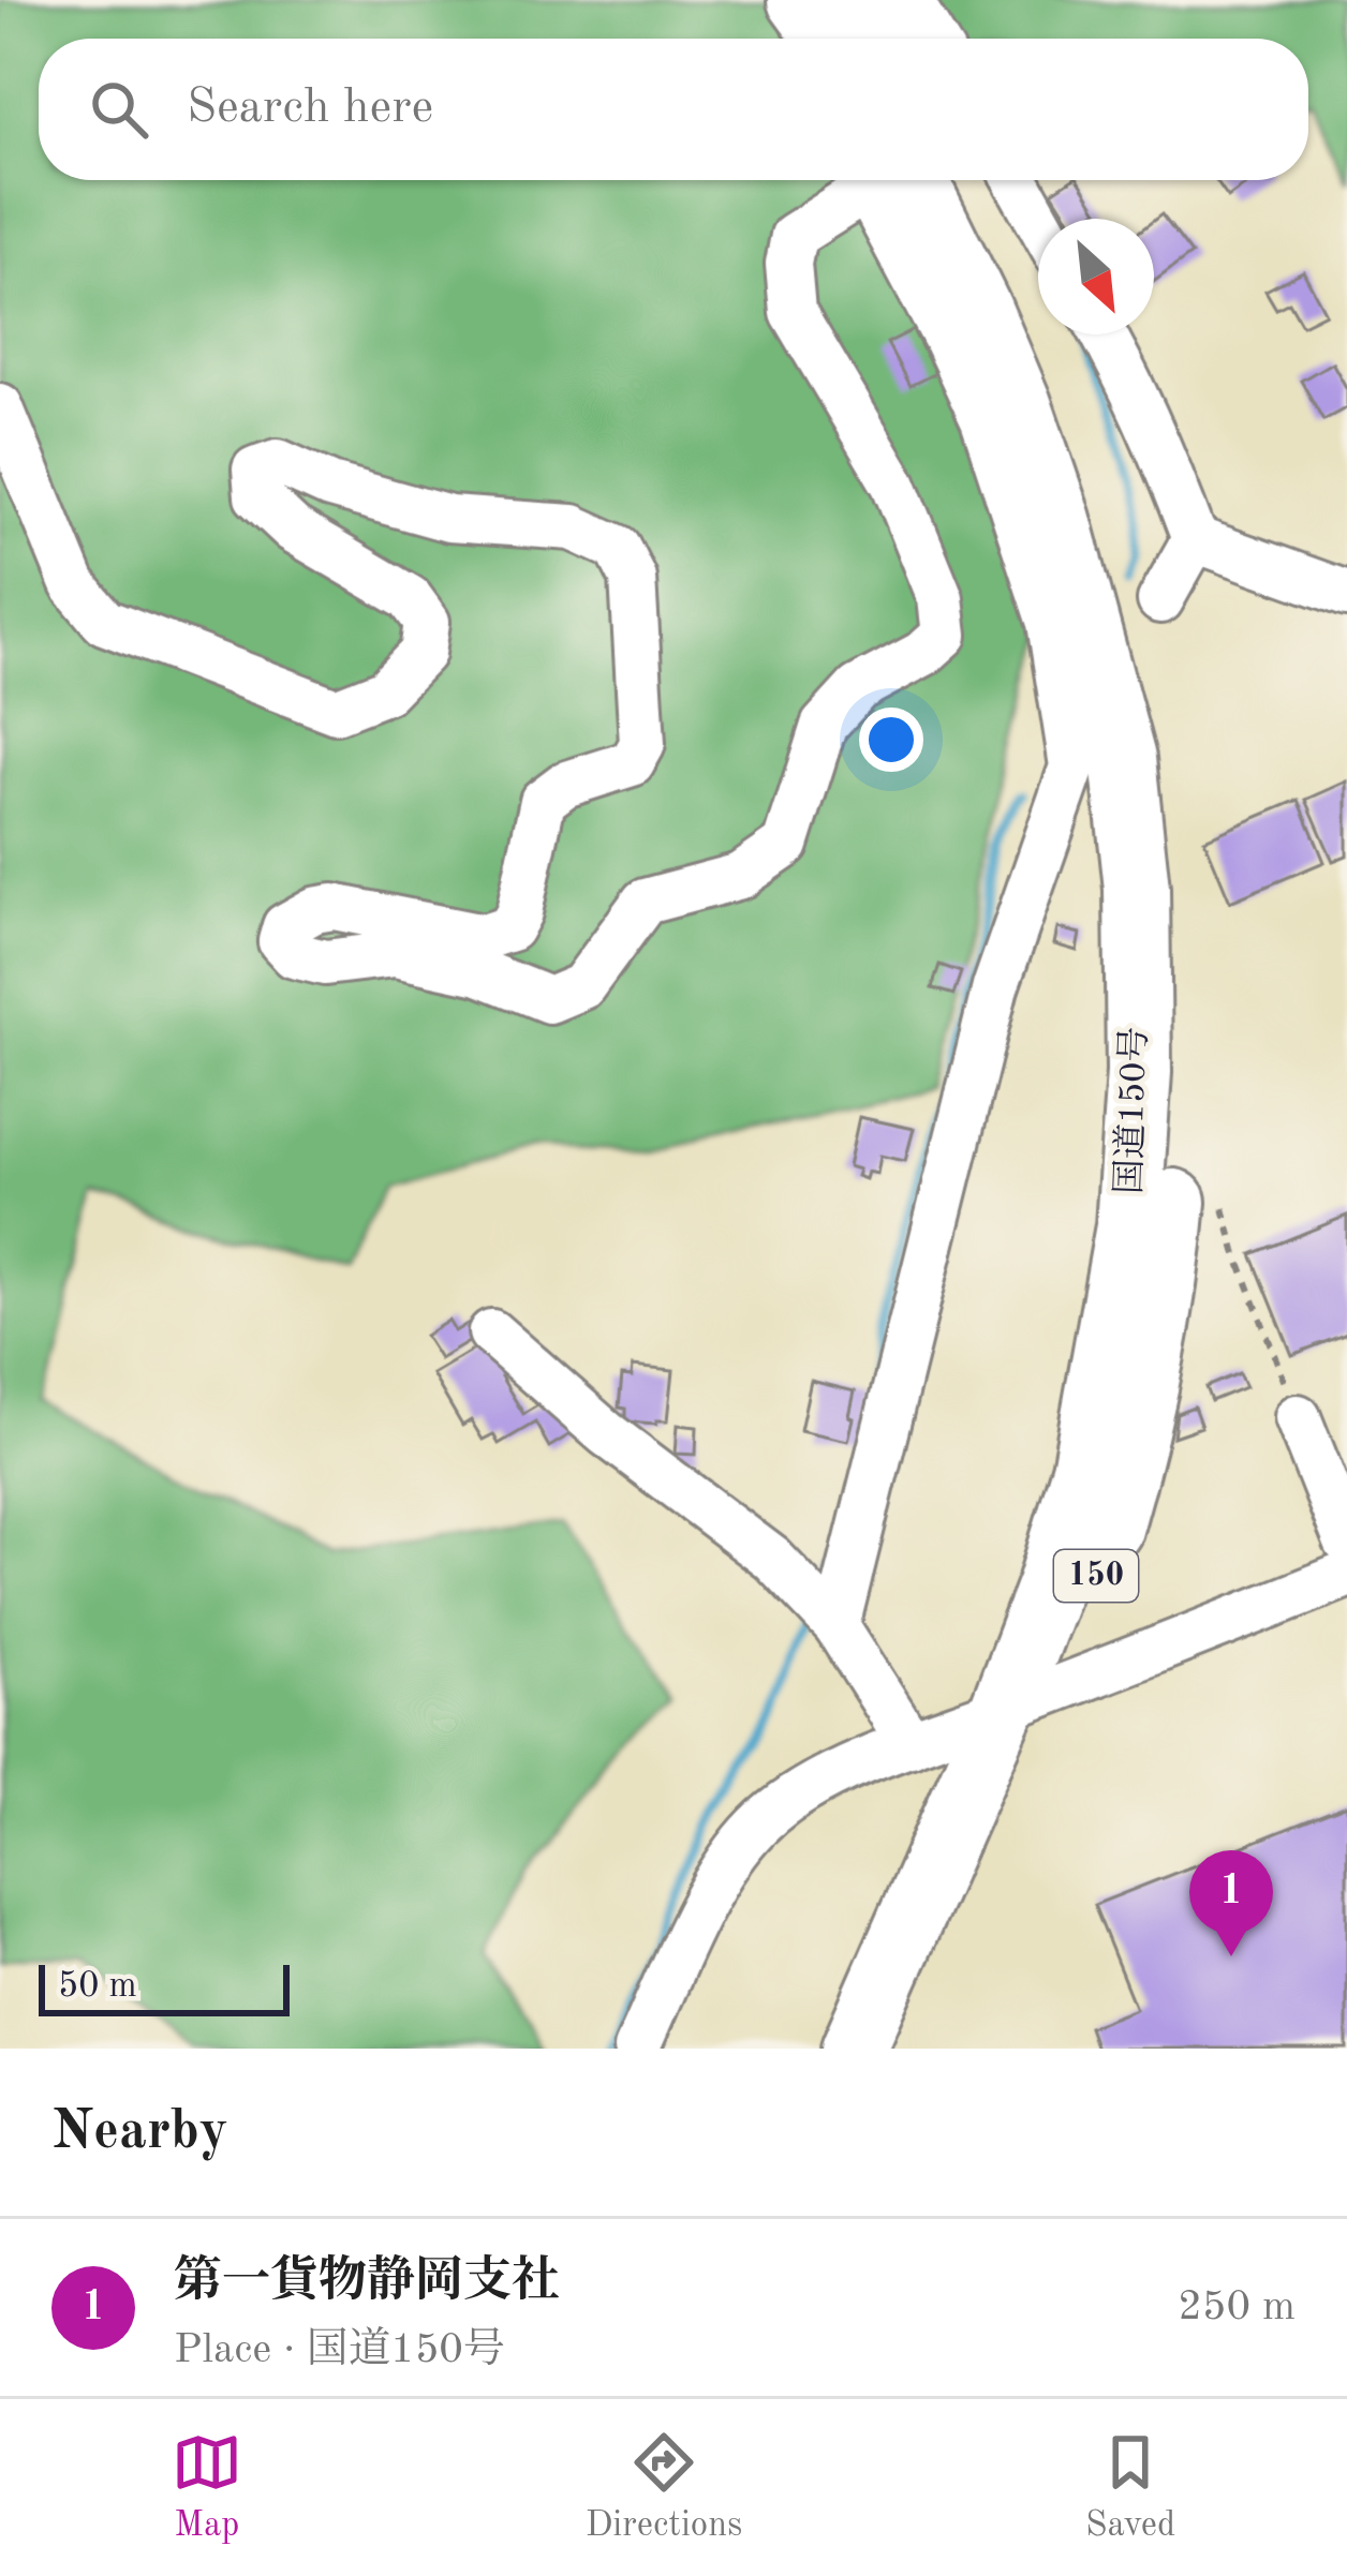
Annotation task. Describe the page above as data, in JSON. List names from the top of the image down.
{
  "streets": {
    "highway": ["国道150号", "150"]
  },
  "scale_bar": "50 m",
  "north": "bottom right",
  "page": {
    "search": "Search here",
    "pins": "1",
    "scale": "50 m",
    "heading": "Nearby",
    "list": [
      {
        "mark": "1",
        "name": "第一貨物静岡支社",
        "note": "Place · 国道150号",
        "value": "250 m"
      }
    ],
    "nav": ["Map", "Directions", "Saved"]
  }
}
